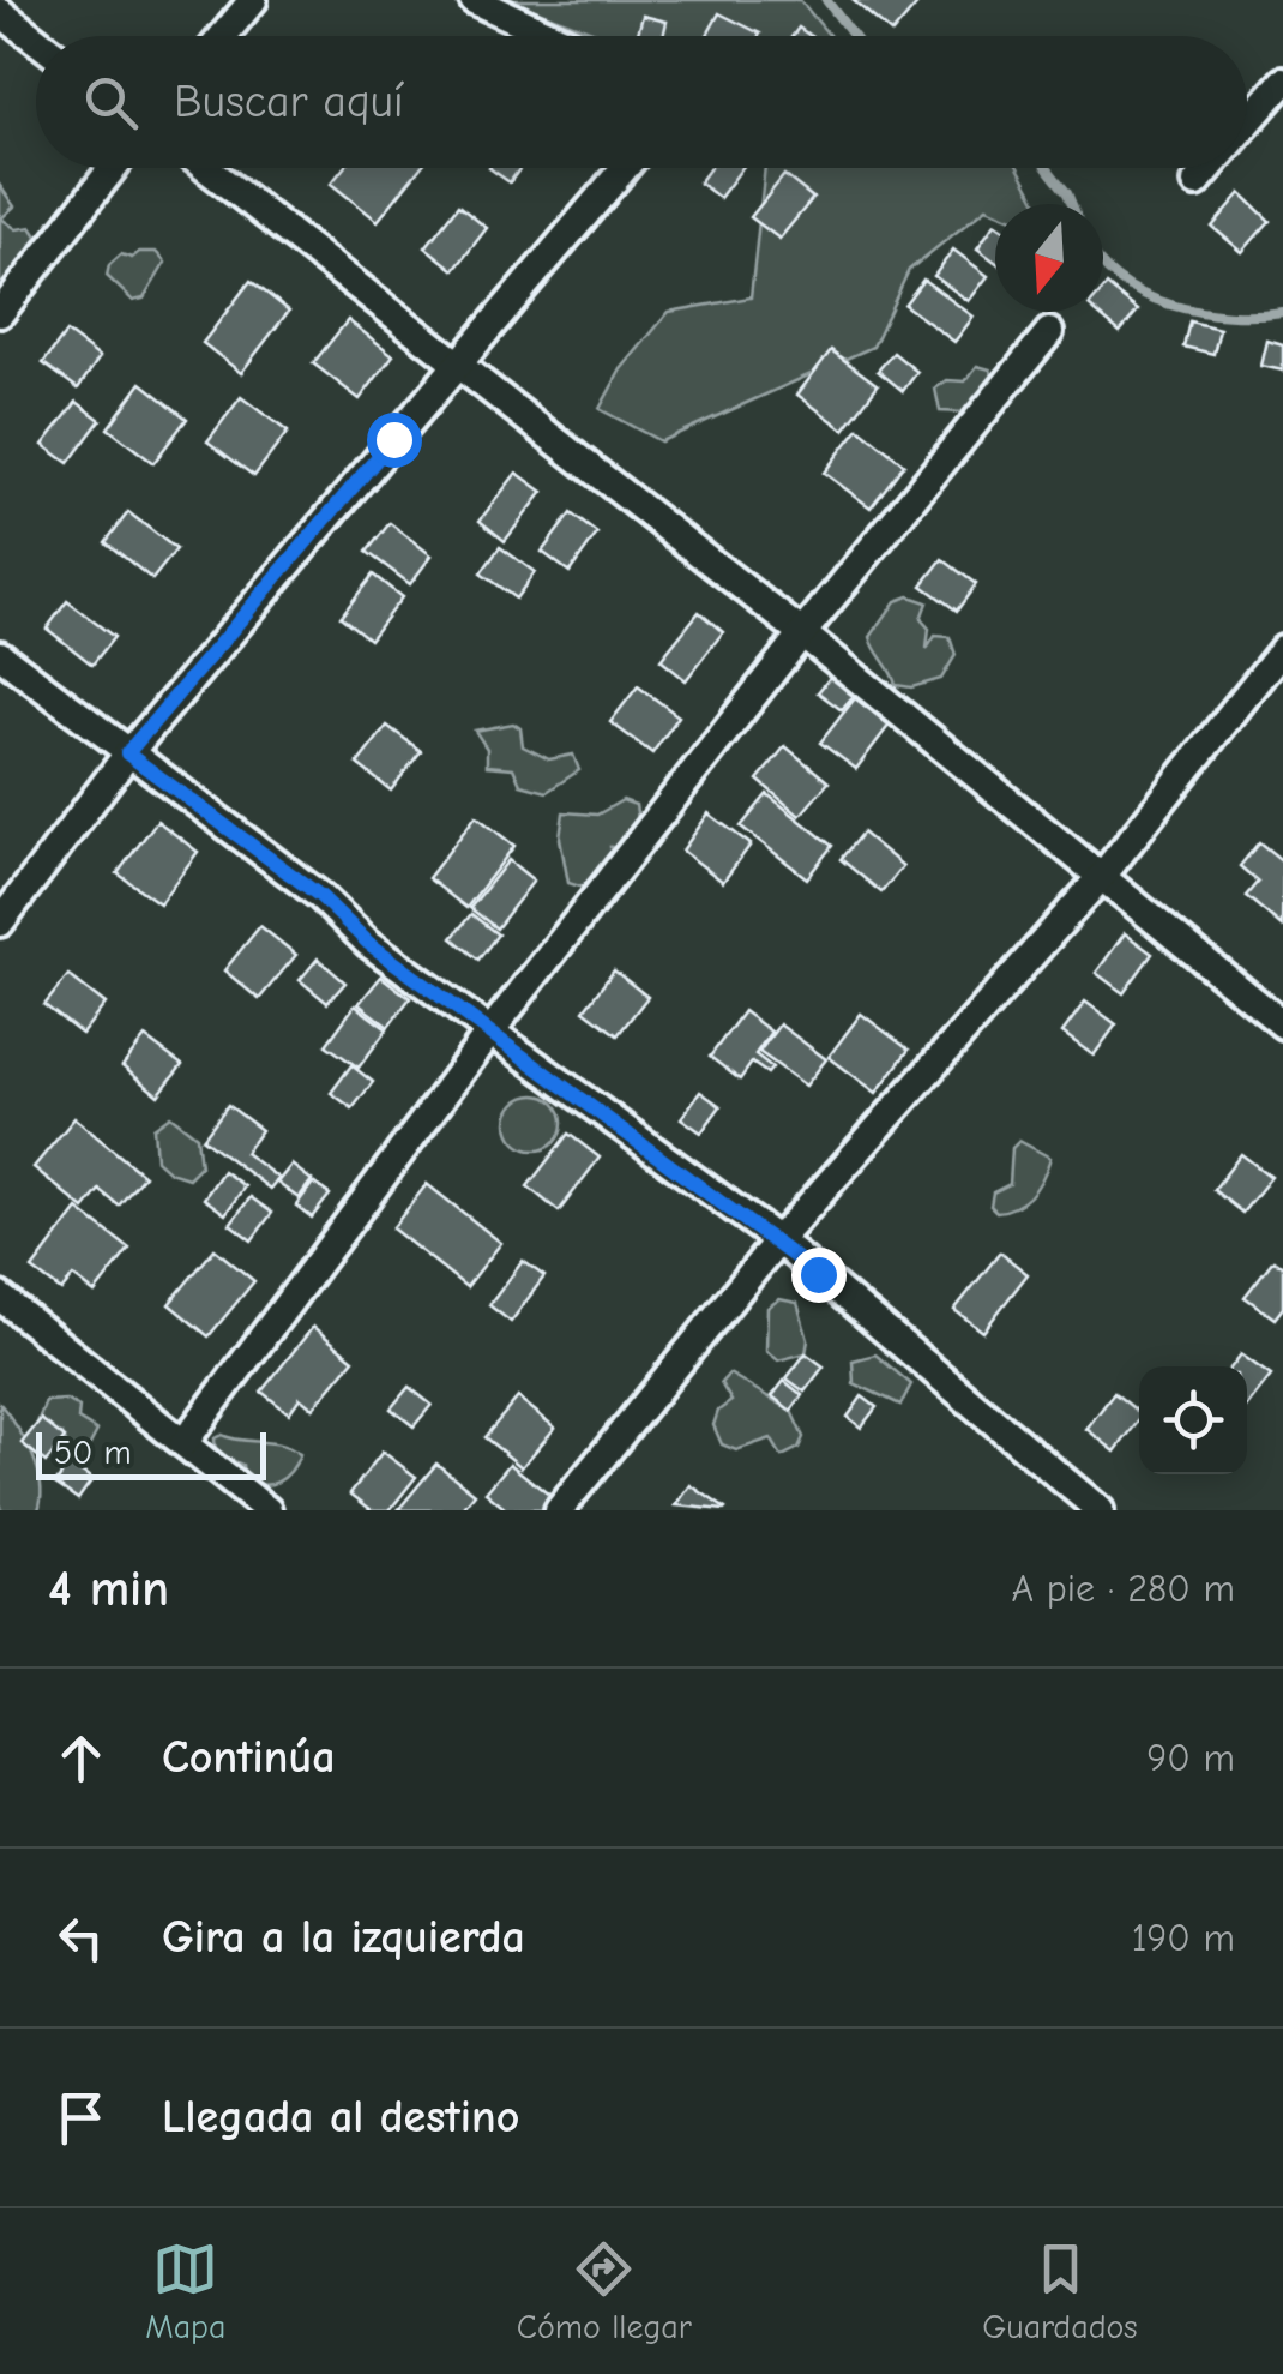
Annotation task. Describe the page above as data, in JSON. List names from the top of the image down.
{
  "scale_bar": "50 m",
  "north": "bottom",
  "page": {
    "search": "Buscar aquí",
    "scale": "50 m",
    "heading": ["4 min", "A pie · 280 m"],
    "list": [
      ["Continúa", "90 m"],
      ["Gira a la izquierda", "190 m"],
      "Llegada al destino"
    ],
    "nav": ["Mapa", "Cómo llegar", "Guardados"]
  }
}
